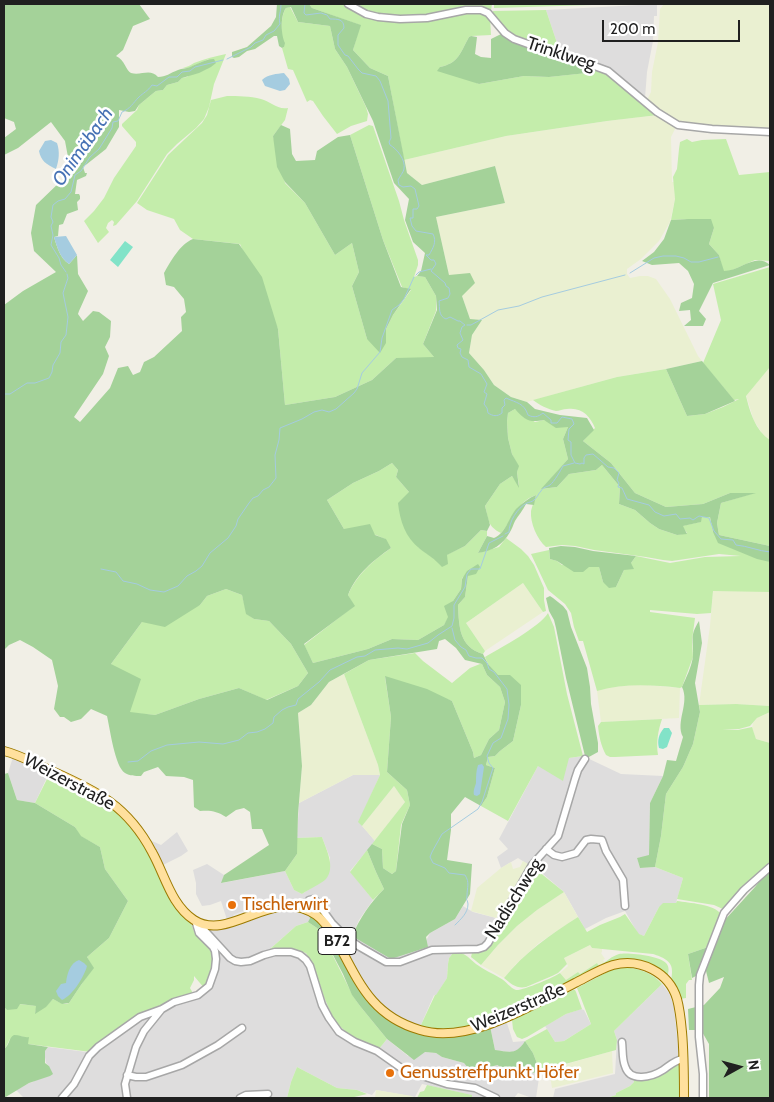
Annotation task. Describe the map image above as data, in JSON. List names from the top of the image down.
{
  "streets": {
    "main road": ["Weizerstraße", "B72"],
    "street": ["Trinklweg", "Nadischweg"]
  },
  "crossings": [
    ["Weizerstraße", "Nadischweg"],
    ["Weizerstraße", "B72"],
    ["Nadischweg", "B72"]
  ],
  "water": ["Onimäbach"],
  "places": ["Tischlerwirt", "Genusstreffpunkt Höfer"],
  "scale_bar": "200 m",
  "north": "right"
}
